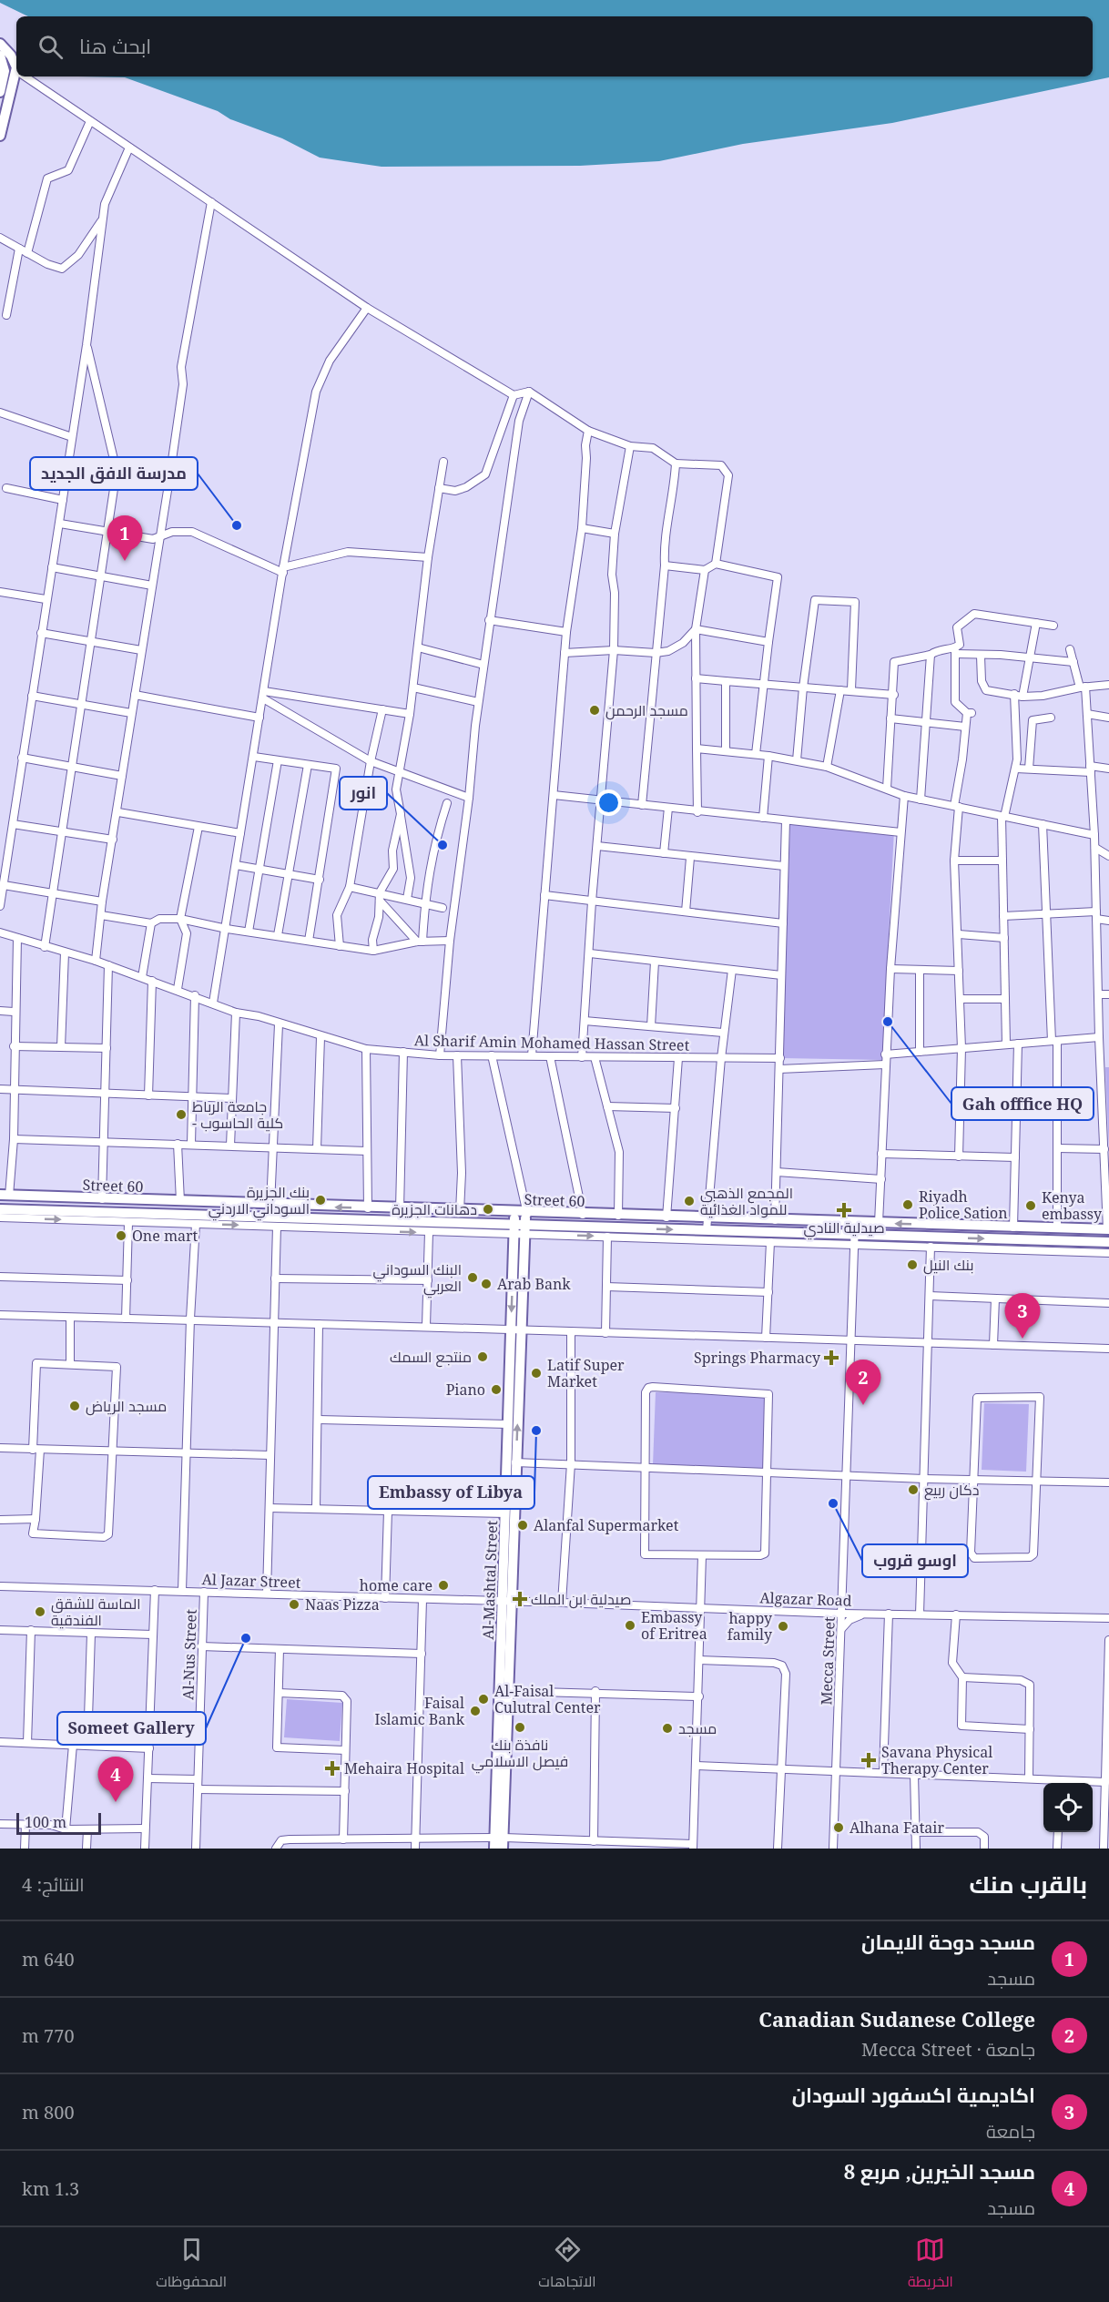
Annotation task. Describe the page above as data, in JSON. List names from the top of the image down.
{
  "streets": {
    "main road": ["Street 60", "Al-Mashtal Street"],
    "street": [
      "Al Sharif Amin Mohamed Hassan Street",
      "Al Jazar Street",
      "Algazar Road",
      "Al-Nus Street",
      "Mecca Street"
    ]
  },
  "crossings": [
    ["Street 60", "Al-Mashtal Street"],
    ["Street 60", "Mecca Street"],
    ["Al-Mashtal Street", "Al Jazar Street"],
    ["Al-Mashtal Street", "Algazar Road"],
    ["Al Jazar Street", "Algazar Road"],
    ["Al Jazar Street", "Al-Nus Street"],
    ["Algazar Road", "Mecca Street"]
  ],
  "places": {
    "other": [
      "مدرسة الافق الجديد",
      "مسجد الرحمن",
      "انور",
      "Gah offfice HQ",
      "جامعة الرباط - كلية الحاسوب",
      "بنك الجزيرة السوداني الاردني",
      "المجمع الذهبي للمواد الغذائية",
      "Riyadh Police Sation",
      "Kenya embassy",
      "دهانات الجزيرة",
      "One mart",
      "بنك النيل",
      "البنك السوداني العربي",
      "Arab Bank",
      "منتجع السمك",
      "Latif Super Market",
      "Piano",
      "مسجد الرياض",
      "Embassy of Libya",
      "دكان ربيع",
      "اوسو قروب",
      "Alanfal Supermarket",
      "home care",
      "Naas Pizza",
      "الماسة للشقق الفندقية",
      "Embassy of Eritrea",
      "happy family",
      "Someet Gallery",
      "Al-Faisal Culutral Center",
      "Faisal Islamic Bank",
      "نافذة بنك فيصل الاسلامي",
      "مسجد",
      "Alhana Fatair"
    ],
    "health": [
      "صيدلية النادي",
      "Springs Pharmacy",
      "صيدلية ابن الملك",
      "Savana Physical Therapy Center",
      "Mehaira Hospital"
    ]
  },
  "scale_bar": "100 m",
  "page": {
    "search": "ابحث هنا",
    "pins": [
      "1",
      "3",
      "2",
      "4"
    ],
    "scale": "100 m",
    "heading": ["بالقرب منك", "النتائج: 4"],
    "list": [
      {
        "mark": "1",
        "name": "مسجد دوحة الايمان",
        "note": "مسجد",
        "value": "640 m"
      },
      {
        "mark": "2",
        "name": "Canadian Sudanese College",
        "note": "جامعة · Mecca Street",
        "value": "770 m"
      },
      {
        "mark": "3",
        "name": "اكاديمية اكسفورد السودان",
        "note": "جامعة",
        "value": "800 m"
      },
      {
        "mark": "4",
        "name": "مسجد الخيرين, مربع 8",
        "note": "مسجد",
        "value": "1.3 km"
      }
    ],
    "nav": ["الخريطة", "الاتجاهات", "المحفوظات"]
  }
}
